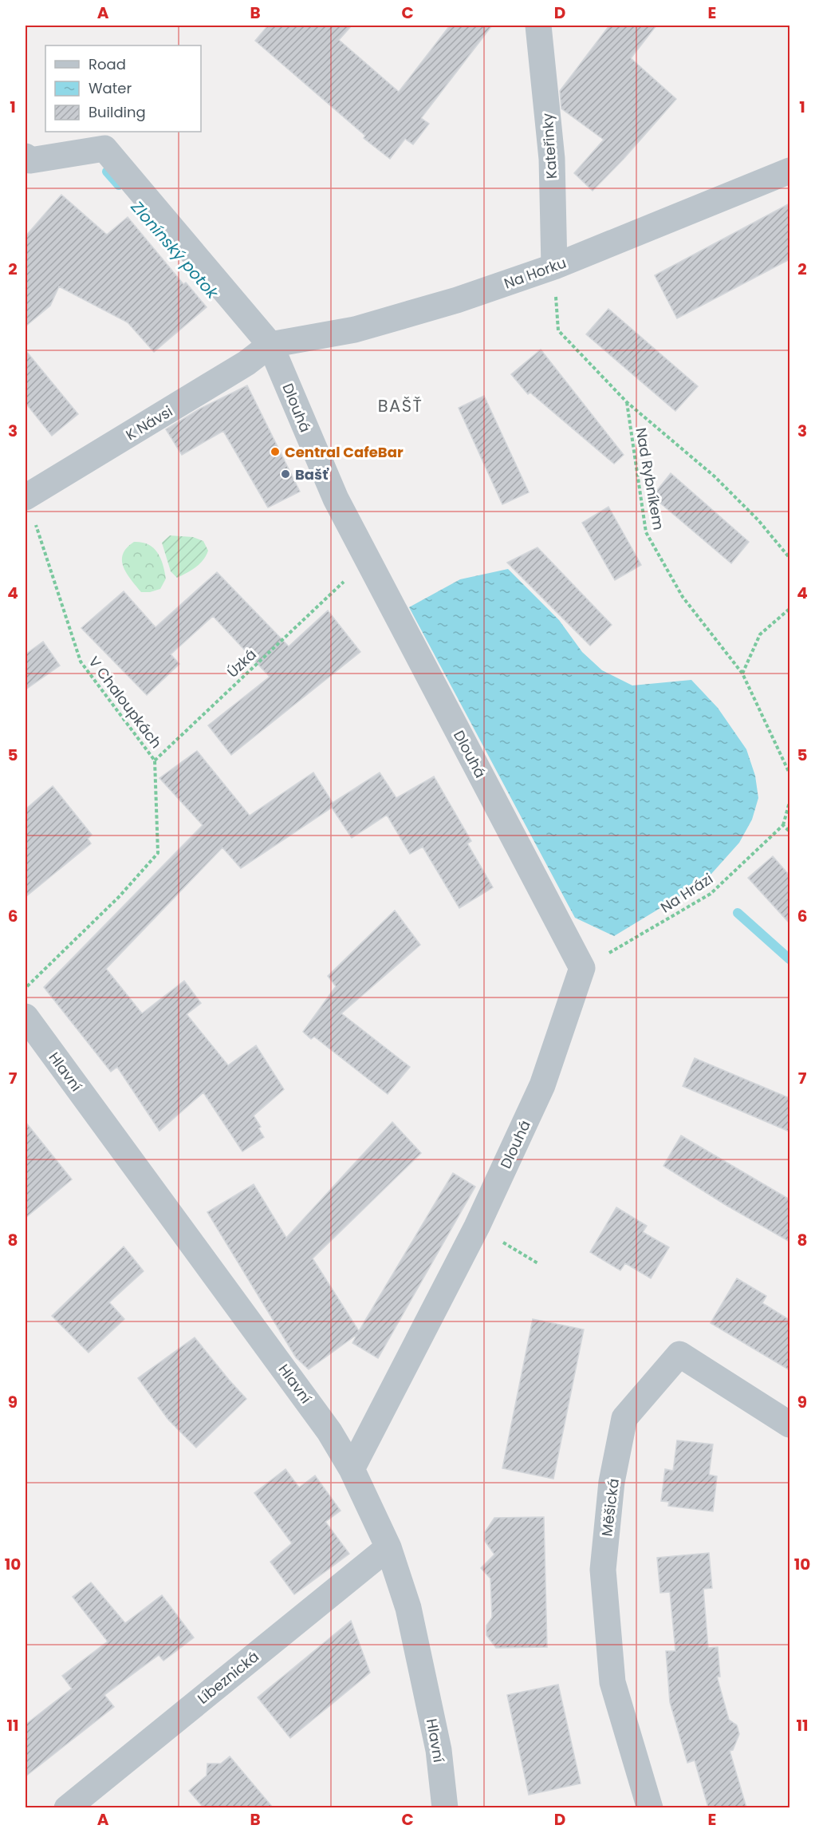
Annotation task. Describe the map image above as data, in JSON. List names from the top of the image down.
{
  "streets": {
    "street": [
      "Kateřinky",
      "Na Horku",
      "Dlouhá",
      "K Návsi",
      "Hlavní",
      "Měšická",
      "Líbeznická"
    ],
    "path": [
      "Nad Rybníkem",
      "Úzká",
      "V Chaloupkách",
      "Na Hrázi"
    ]
  },
  "crossings": [
    ["Kateřinky", "Na Horku"],
    ["Kateřinky", "Nad Rybníkem"],
    ["Na Horku", "Dlouhá"],
    ["Na Horku", "K Návsi"],
    ["Na Horku", "Nad Rybníkem"],
    ["Dlouhá", "K Návsi"],
    ["Dlouhá", "Na Hrázi"],
    ["Dlouhá", "Hlavní"],
    ["K Návsi", "V Chaloupkách"],
    ["Úzká", "V Chaloupkách"],
    ["Hlavní", "Líbeznická"]
  ],
  "districts": ["BAŠŤ"],
  "water": ["Zlonínský potok"],
  "places": ["Central CafeBar", "Bašť"],
  "legend": ["Road", "Water", "Building"],
  "grid": {
    "columns": [
      "A",
      "B",
      "C",
      "D",
      "E"
    ],
    "rows": [
      "1",
      "2",
      "3",
      "4",
      "5",
      "6",
      "7",
      "8",
      "9",
      "10",
      "11"
    ]
  }
}
